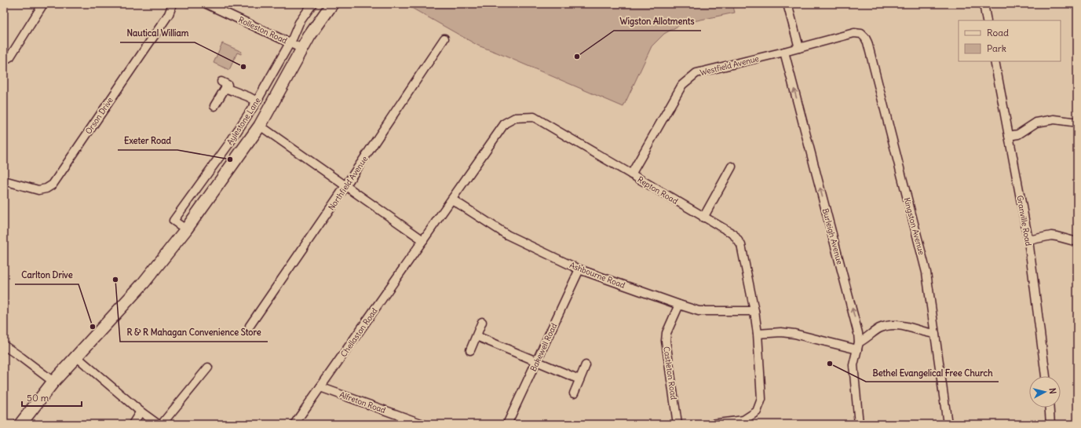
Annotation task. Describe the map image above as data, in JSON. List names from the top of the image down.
{
  "streets": {
    "main road": ["Aylestone Lane"],
    "street": [
      "Rolleston Road",
      "Westfield Avenue",
      "Orson Drive",
      "Northfield Avenue",
      "Repton Road",
      "Granville Road",
      "Kingston Avenue",
      "Burleigh Avenue",
      "Ashbourne Road",
      "Chellaston Road",
      "Bakewell Road",
      "Castleton Road",
      "Alfreton Road"
    ]
  },
  "crossings": [
    ["Rolleston Road", "Aylestone Lane"],
    ["Westfield Avenue", "Repton Road"],
    ["Westfield Avenue", "Kingston Avenue"],
    ["Westfield Avenue", "Burleigh Avenue"],
    ["Repton Road", "Ashbourne Road"],
    ["Repton Road", "Chellaston Road"],
    ["Ashbourne Road", "Bakewell Road"],
    ["Ashbourne Road", "Castleton Road"],
    ["Chellaston Road", "Alfreton Road"]
  ],
  "one_way": ["Burleigh Avenue"],
  "places": [
    "Wigston Allotments",
    "Nautical William",
    "Exeter Road",
    "R & R Mahagan Convenience Store",
    "Carlton Drive",
    "Bethel Evangelical Free Church"
  ],
  "legend": ["Road", "Park"],
  "scale_bar": "50 m",
  "north": "right"
}
